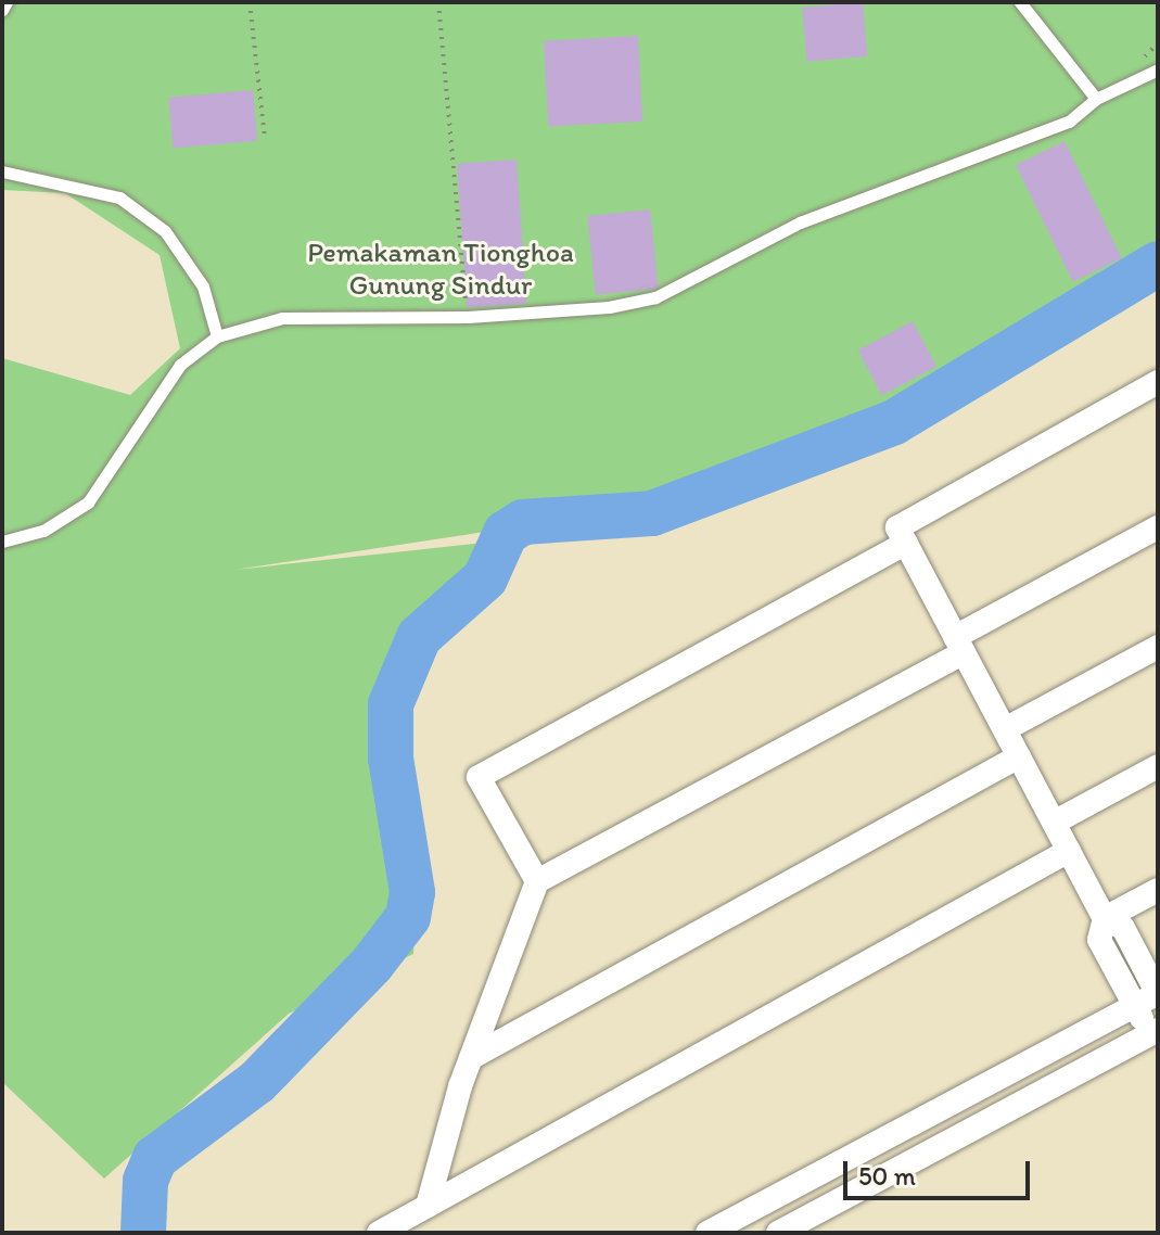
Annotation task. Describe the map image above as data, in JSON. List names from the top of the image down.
{
  "parks": ["Pemakaman Tionghoa Gunung Sindur"],
  "scale_bar": "50 m"
}
